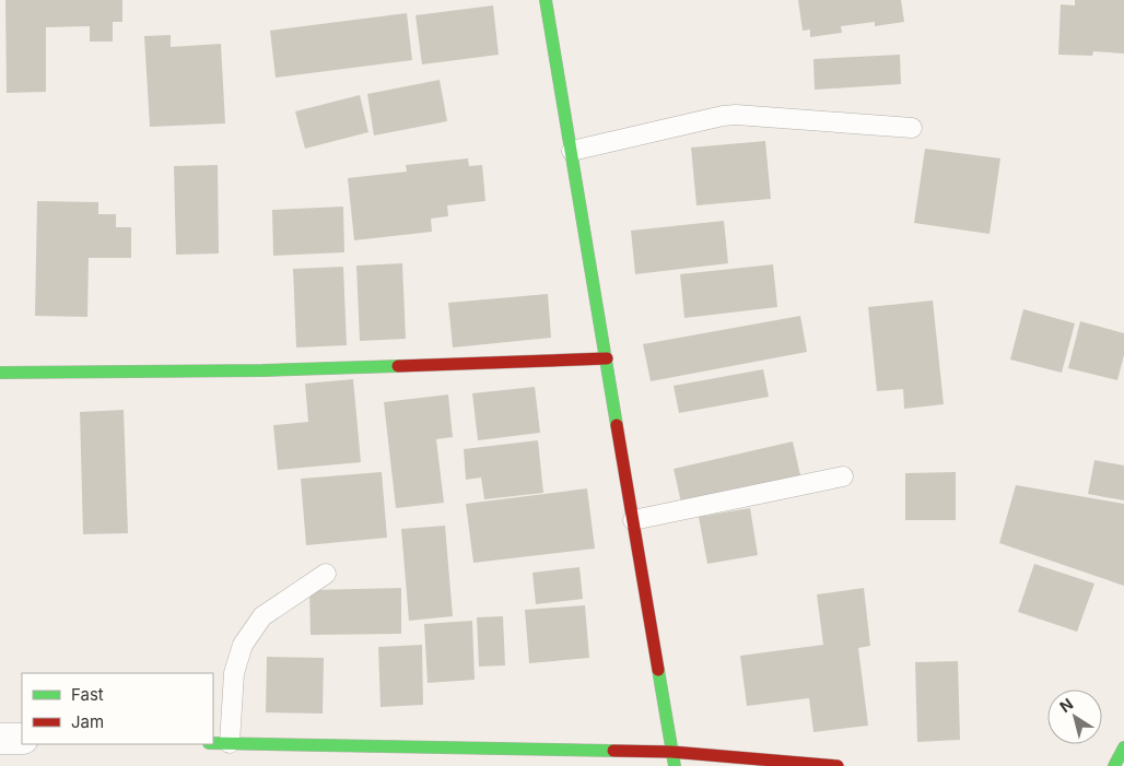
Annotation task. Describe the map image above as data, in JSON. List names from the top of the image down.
{
  "legend": ["Fast", "Jam"],
  "north": "top left"
}
